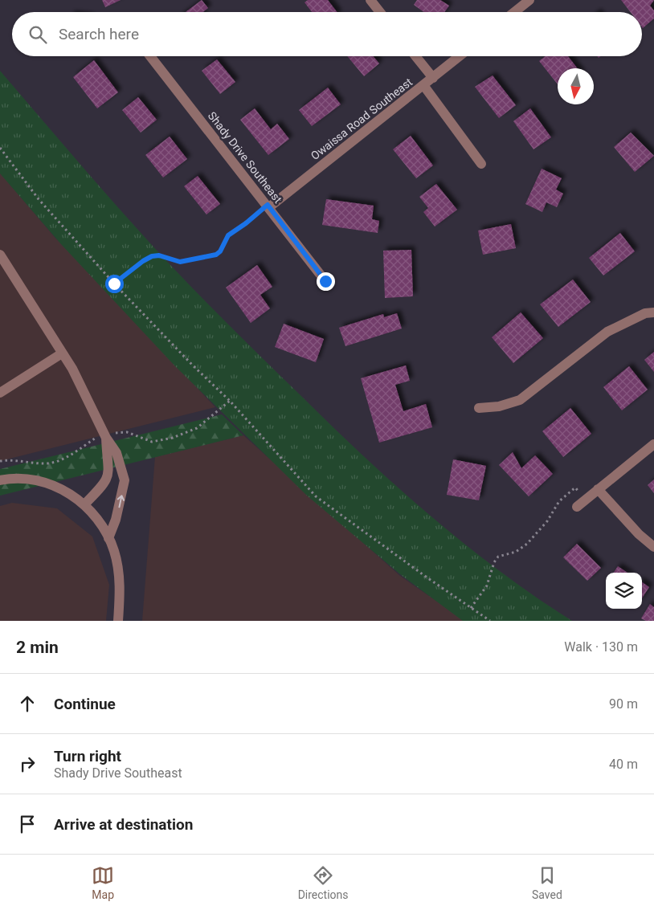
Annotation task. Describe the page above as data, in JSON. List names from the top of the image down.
{
  "streets": {
    "street": ["Owaissa Road Southeast", "Shady Drive Southeast"]
  },
  "crossings": [
    ["Owaissa Road Southeast", "Shady Drive Southeast"]
  ],
  "north": "bottom",
  "page": {
    "search": "Search here",
    "heading": ["2 min", "Walk · 130 m"],
    "list": [
      ["Continue", "90 m"],
      ["Turn right", "Shady Drive Southeast", "40 m"],
      "Arrive at destination"
    ],
    "nav": ["Map", "Directions", "Saved"]
  }
}
